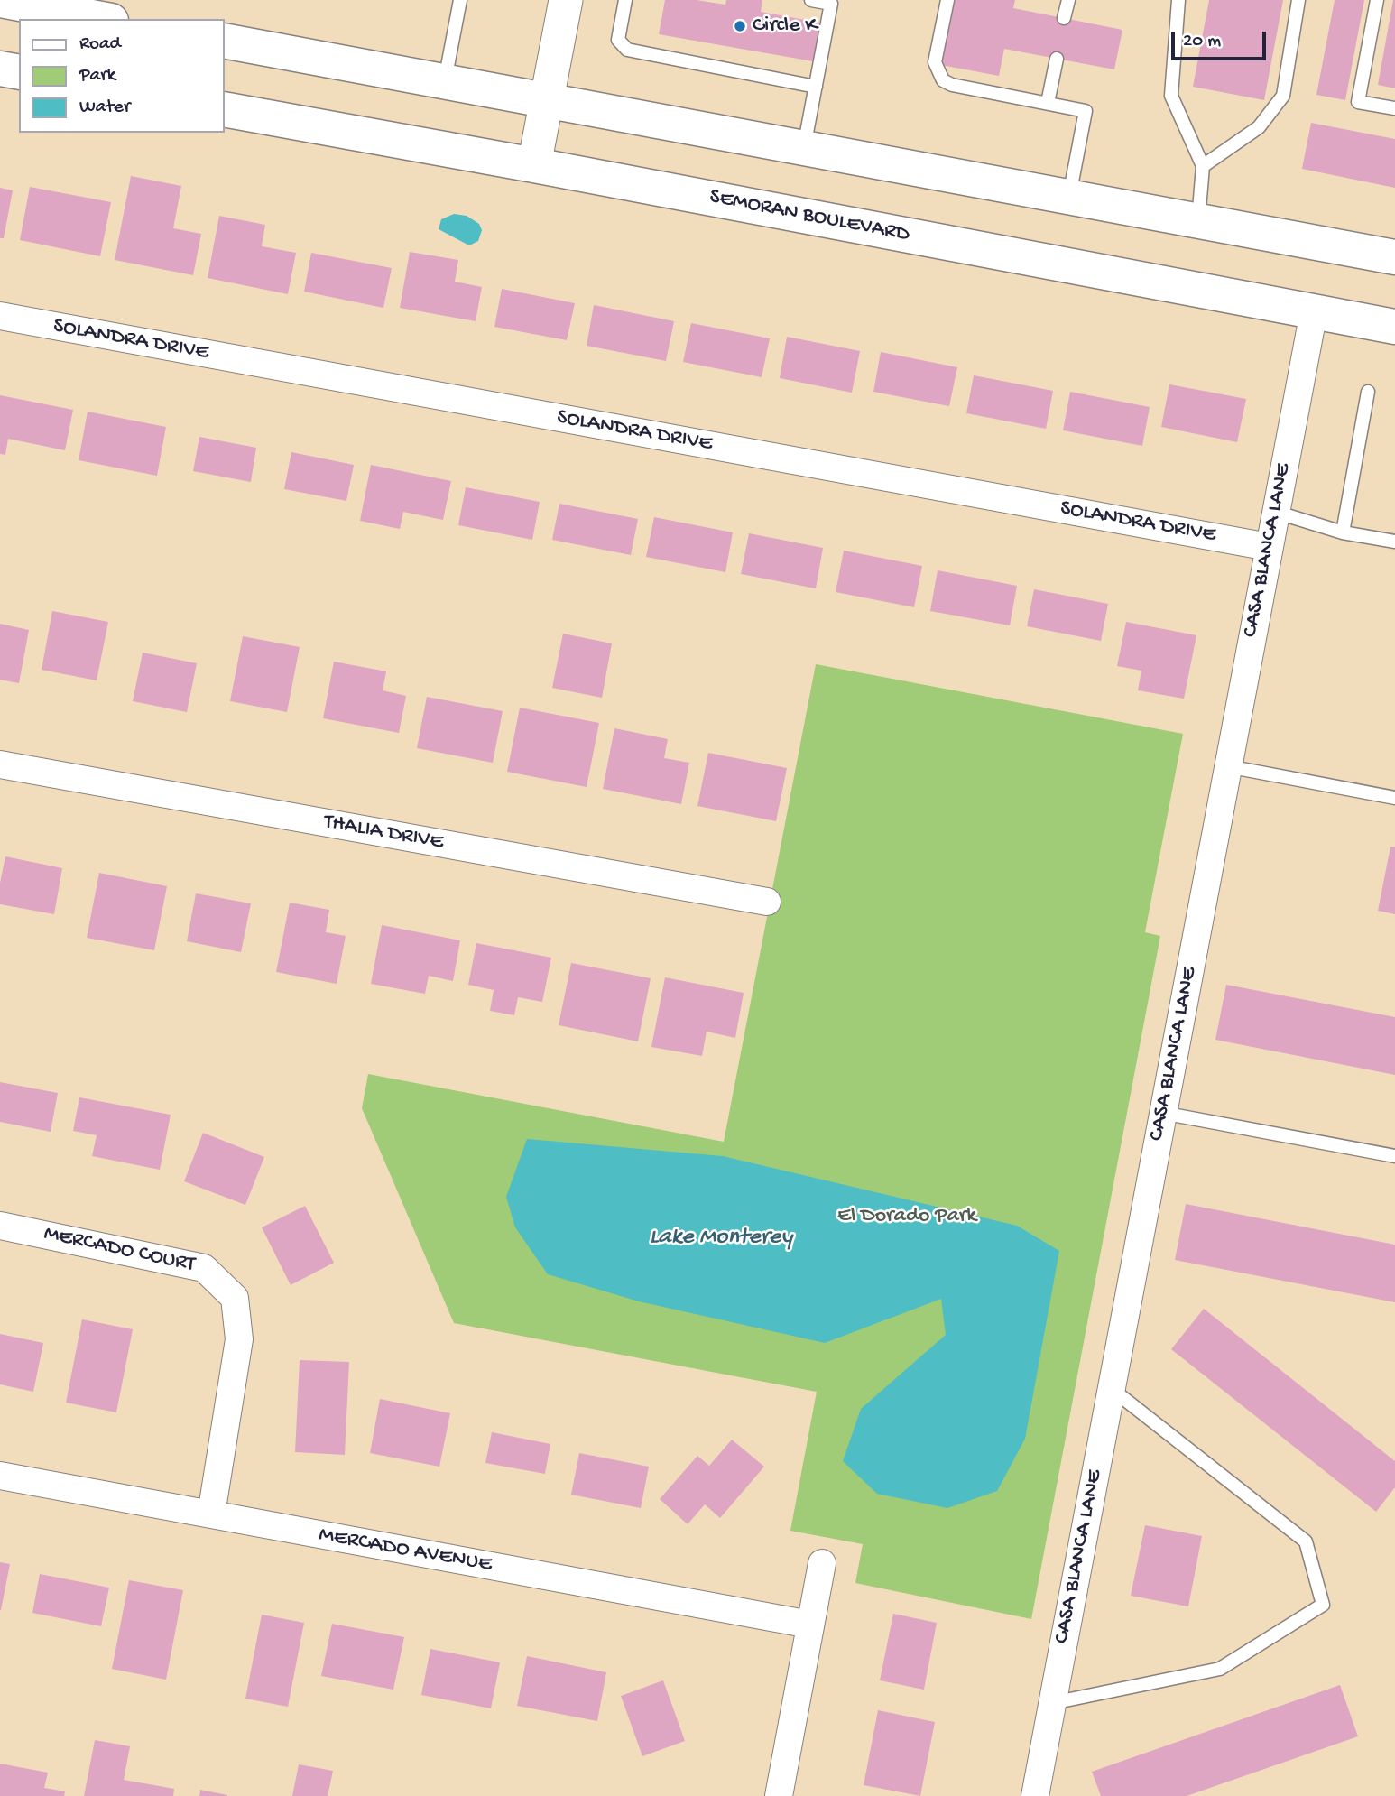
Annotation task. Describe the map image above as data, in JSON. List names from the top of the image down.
{
  "streets": {
    "main road": ["SEMORAN BOULEVARD"],
    "street": [
      "SOLANDRA DRIVE",
      "CASA BLANCA LANE",
      "THALIA DRIVE",
      "MERCADO COURT",
      "MERCADO AVENUE"
    ]
  },
  "crossings": [
    ["SEMORAN BOULEVARD", "CASA BLANCA LANE"],
    ["SOLANDRA DRIVE", "CASA BLANCA LANE"],
    ["MERCADO COURT", "MERCADO AVENUE"]
  ],
  "water": ["Lake Monterey"],
  "parks": ["El Dorado Park"],
  "places": ["Circle K"],
  "legend": ["Road", "Park", "Water"],
  "scale_bar": "20 m"
}
